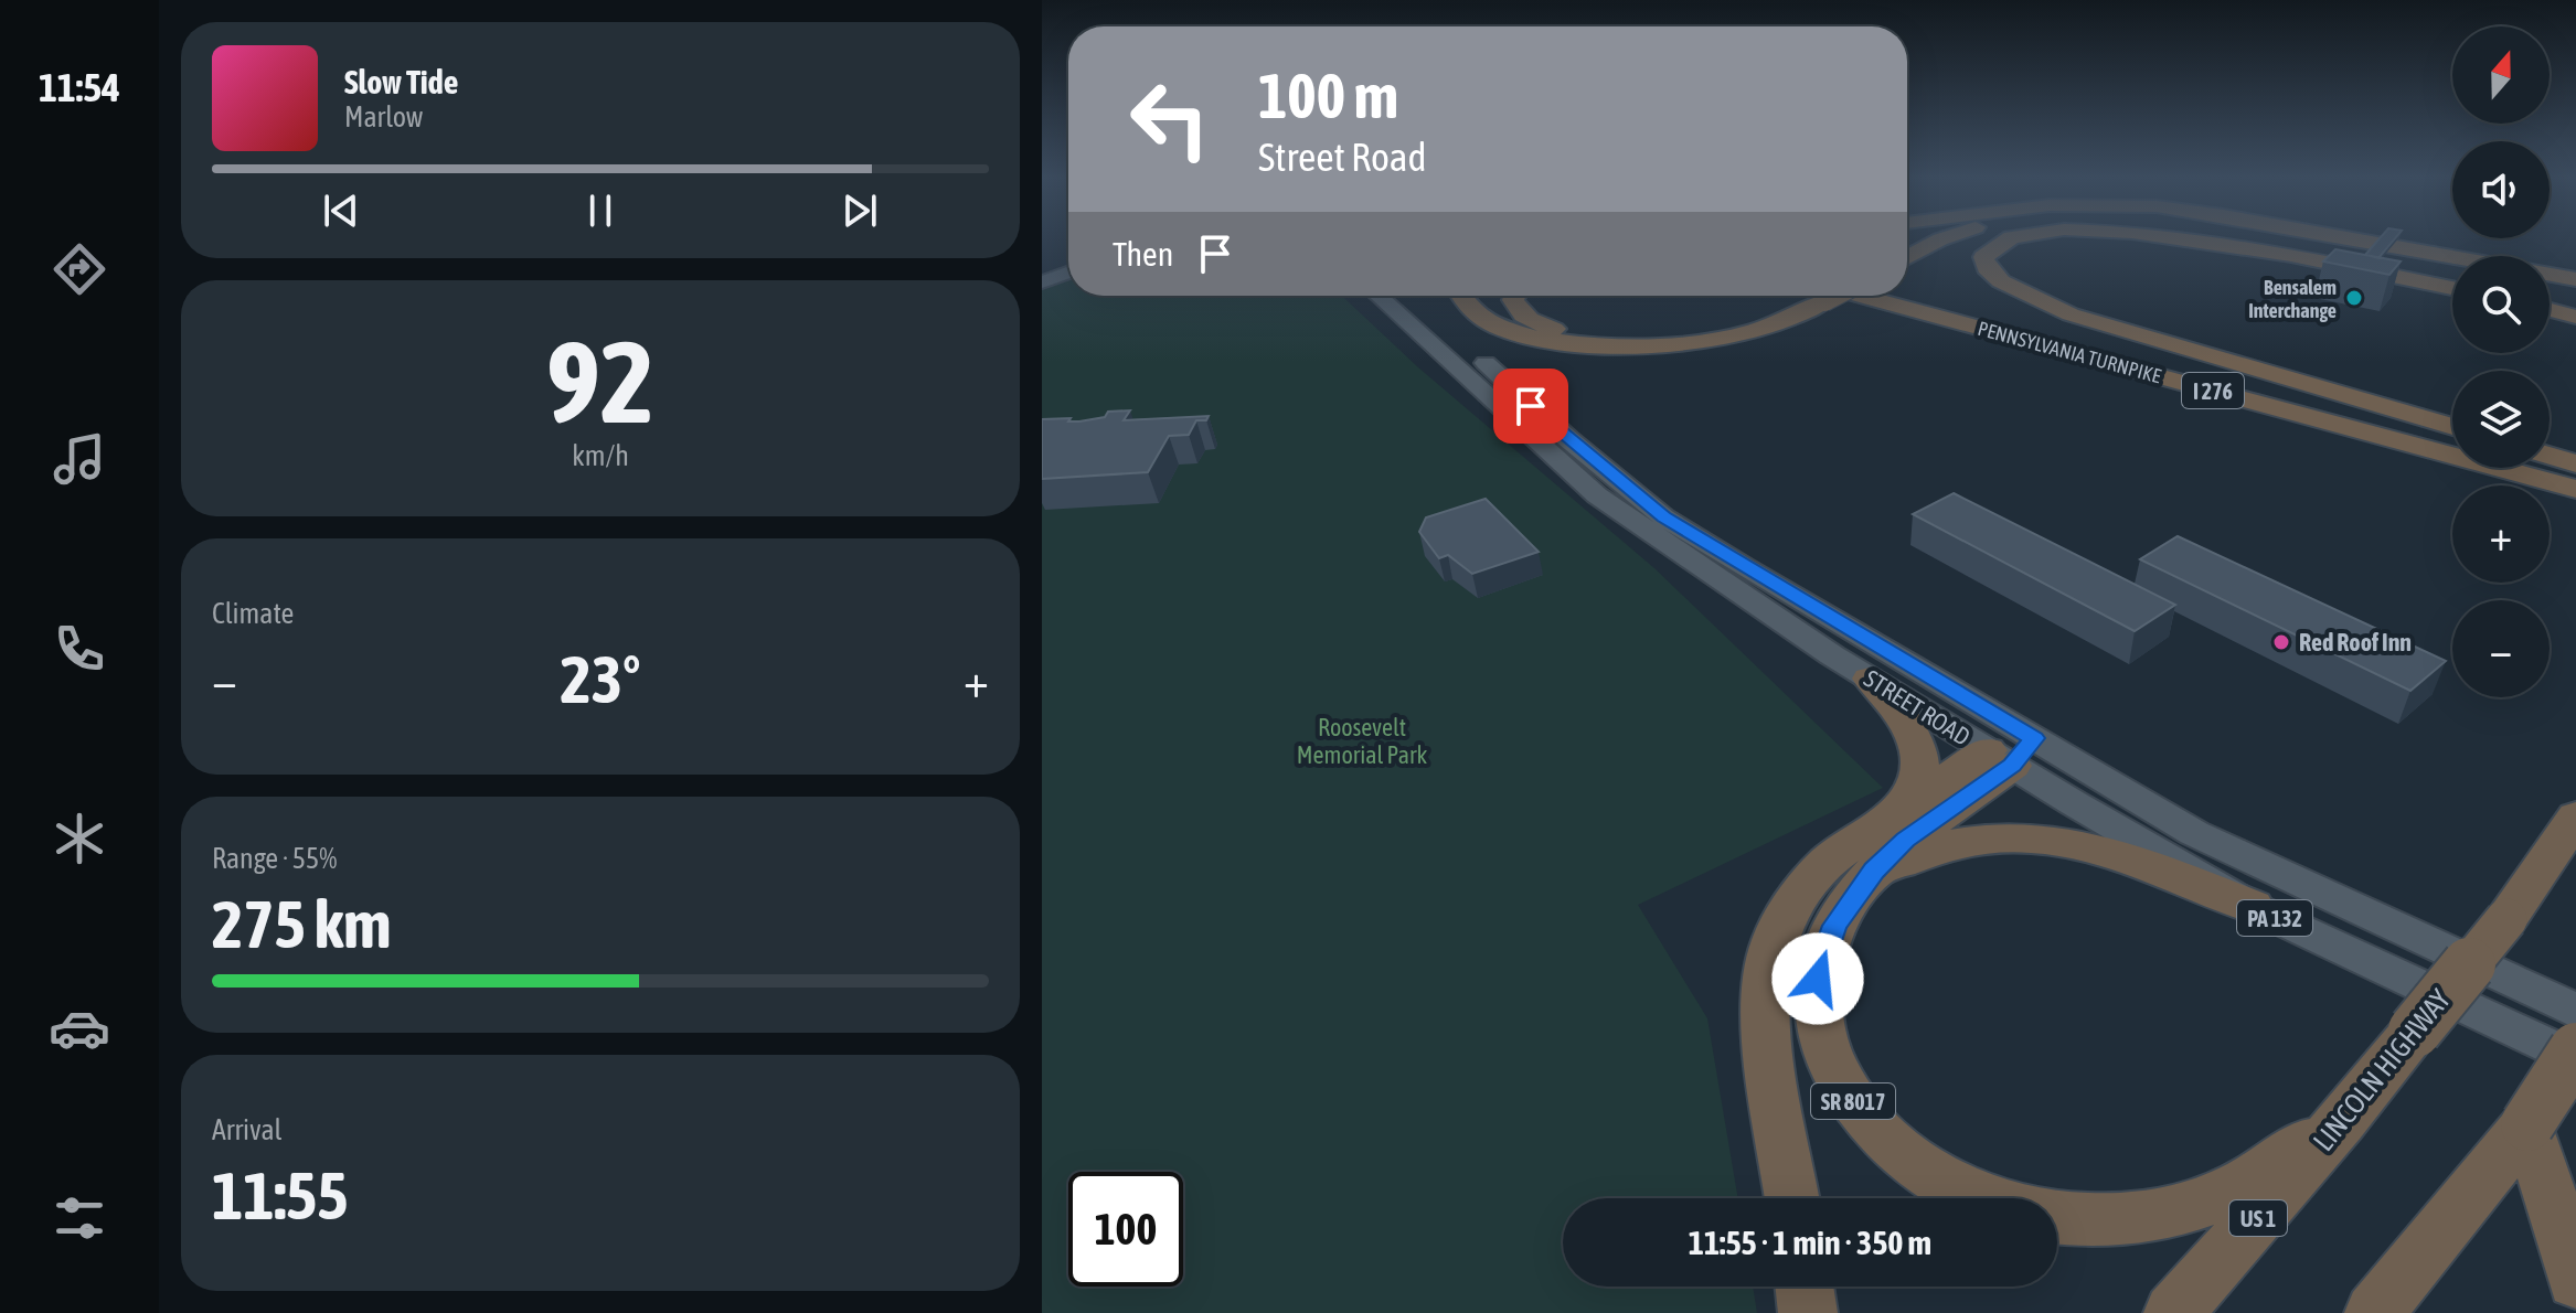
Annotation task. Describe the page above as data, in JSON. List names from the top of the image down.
{
  "streets": {
    "highway": [
      "PENNSYLVANIA TURNPIKE",
      "I 276",
      "LINCOLN HIGHWAY",
      "SR 8017",
      "US 1"
    ],
    "main road": ["STREET ROAD", "PA 132"]
  },
  "crossings": [
    ["STREET ROAD", "SR 8017"]
  ],
  "parks": ["Roosevelt Memorial Park"],
  "places": ["Bensalem Interchange", "Red Roof Inn"],
  "north": "top",
  "page": {
    "tabs": "11:54",
    "map_buttons": ["+", "−"],
    "turn": ["100 m", "Street Road"],
    "song": ["Slow Tide", "Marlow"],
    "then": "Then",
    "tile": [
      ["92", "km/h"],
      "Climate",
      ["Range · 55%", "275 km"],
      ["Arrival", "11:55"]
    ],
    "heat": ["−", "23°", "+"],
    "limit": "100",
    "trip": "11:55 · 1 min · 350 m"
  }
}
